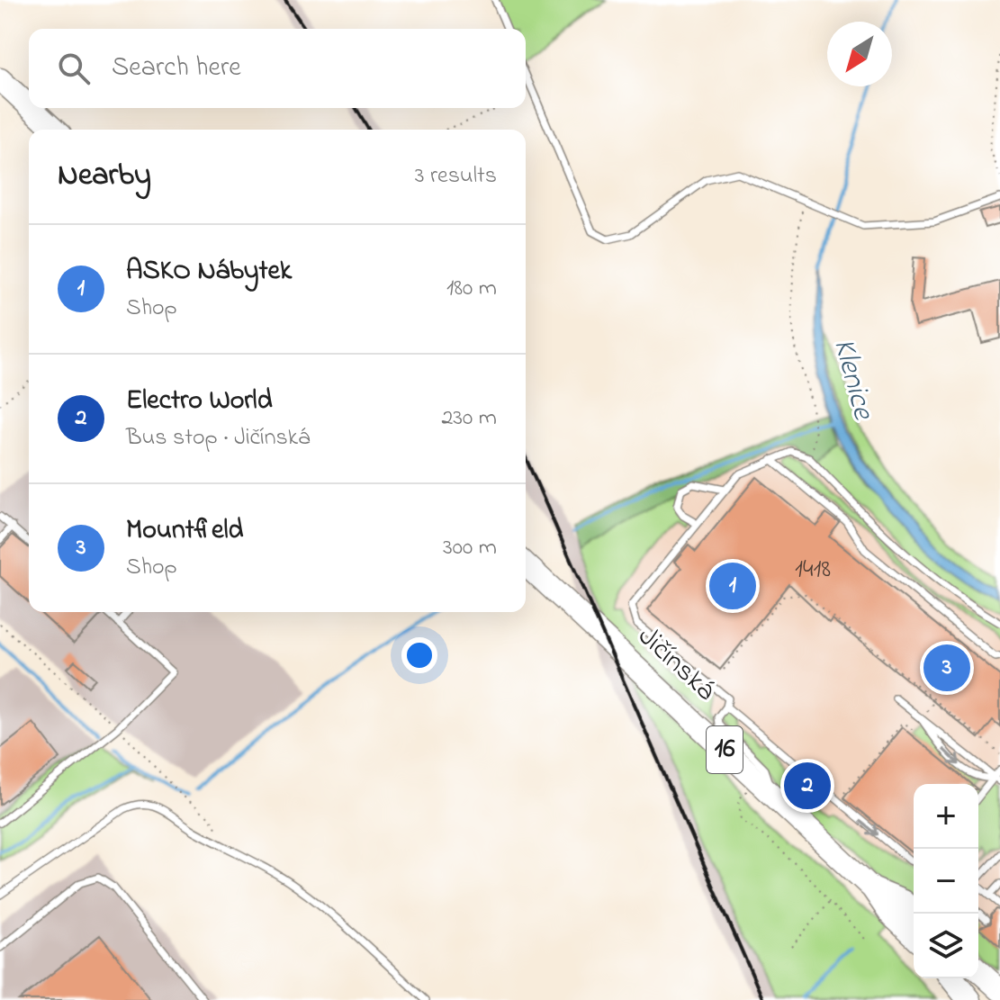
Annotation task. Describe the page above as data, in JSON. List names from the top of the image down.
{
  "streets": {
    "main road": ["Jičínská", "16"]
  },
  "water": ["Klenice"],
  "house_numbers": ["1418"],
  "north": "bottom left",
  "page": {
    "search": "Search here",
    "heading": ["Nearby", "3 results"],
    "list": [
      {
        "mark": "1",
        "name": "ASKO Nábytek",
        "note": "Shop",
        "value": "180 m"
      },
      {
        "mark": "2",
        "name": "Electro World",
        "note": "Bus stop · Jičínská",
        "value": "230 m"
      },
      {
        "mark": "3",
        "name": "Mountfield",
        "note": "Shop",
        "value": "300 m"
      }
    ],
    "pins": ["1", "3", "2"],
    "map_buttons": ["+", "−"]
  }
}
